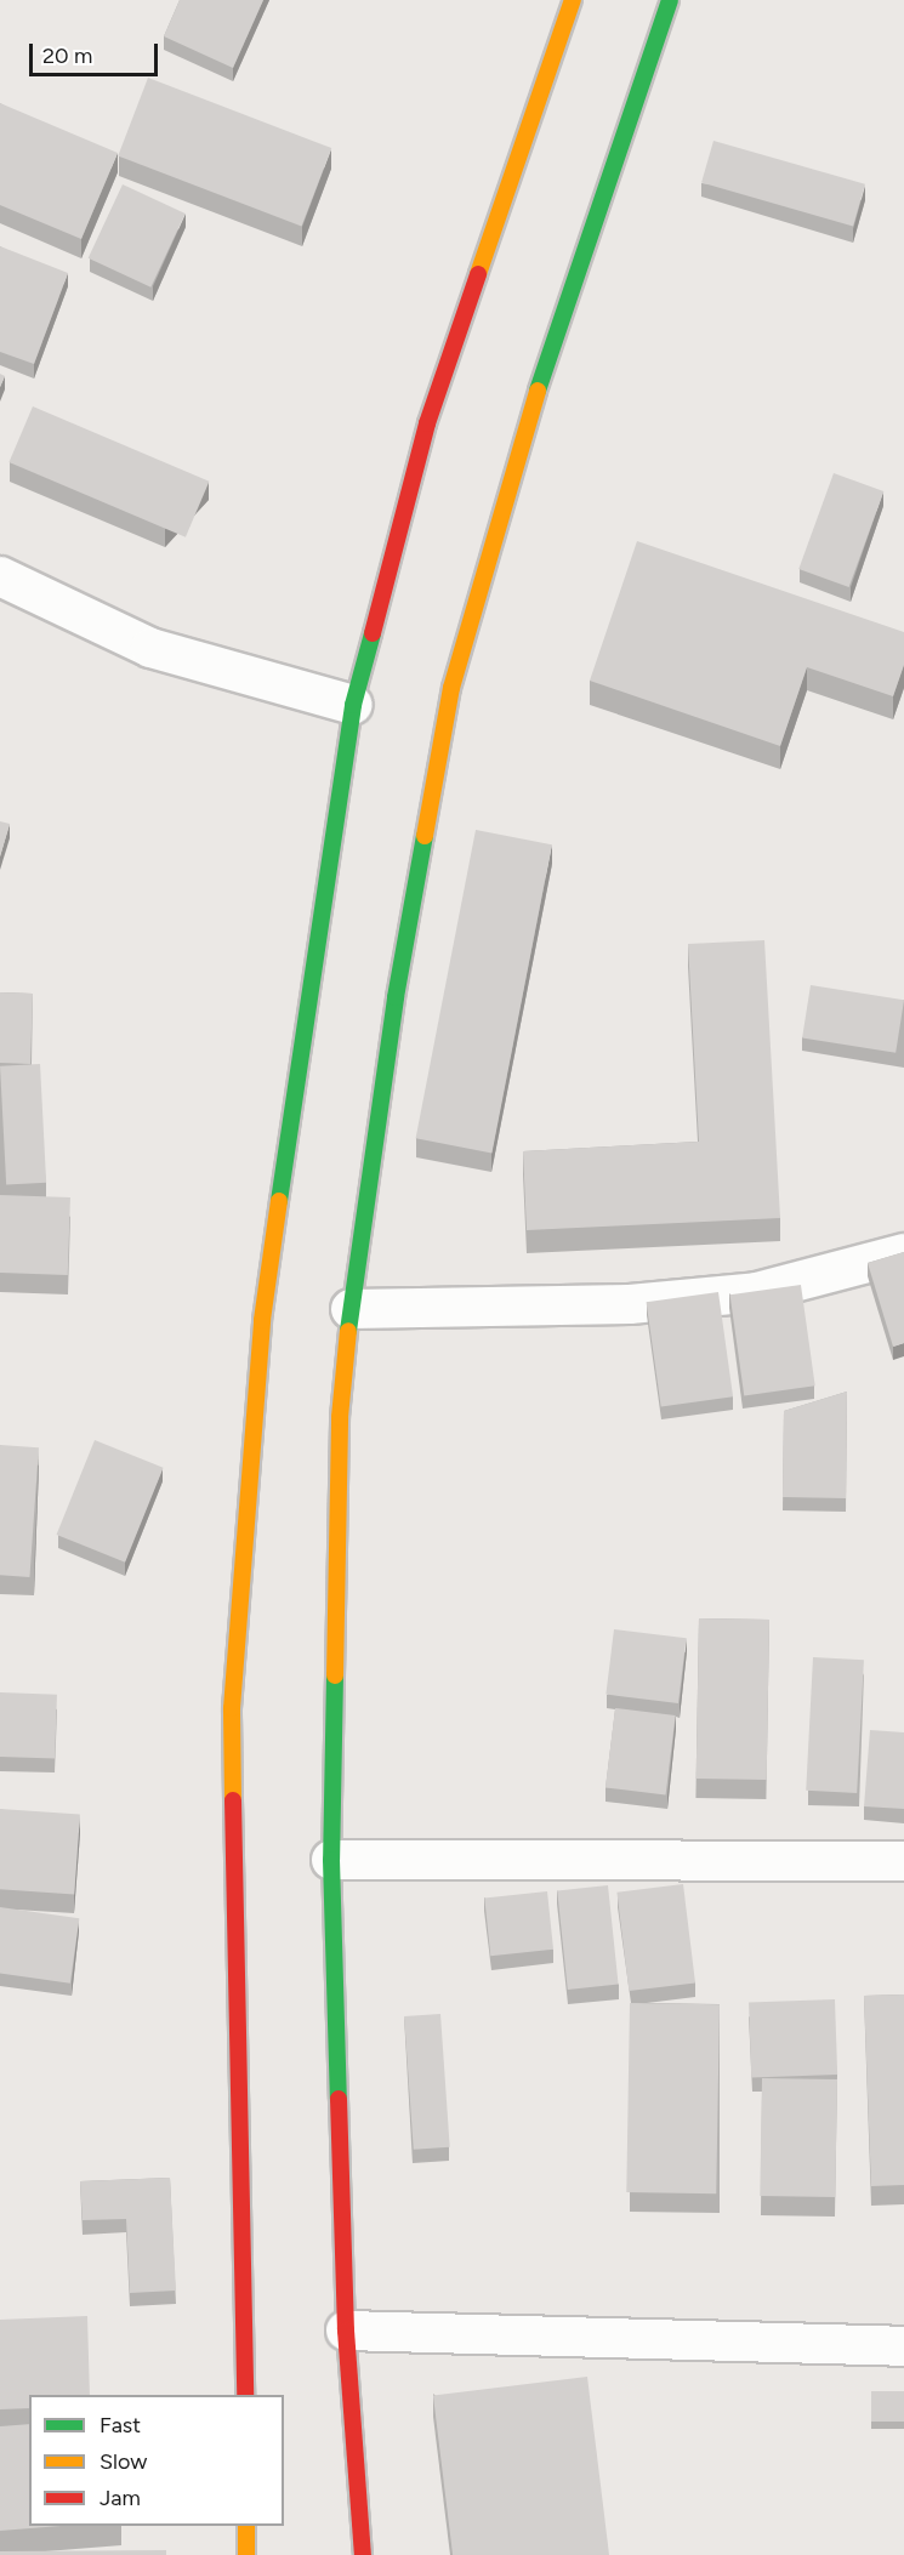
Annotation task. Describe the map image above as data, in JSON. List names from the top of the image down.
{
  "legend": ["Fast", "Slow", "Jam"],
  "scale_bar": "20 m"
}
